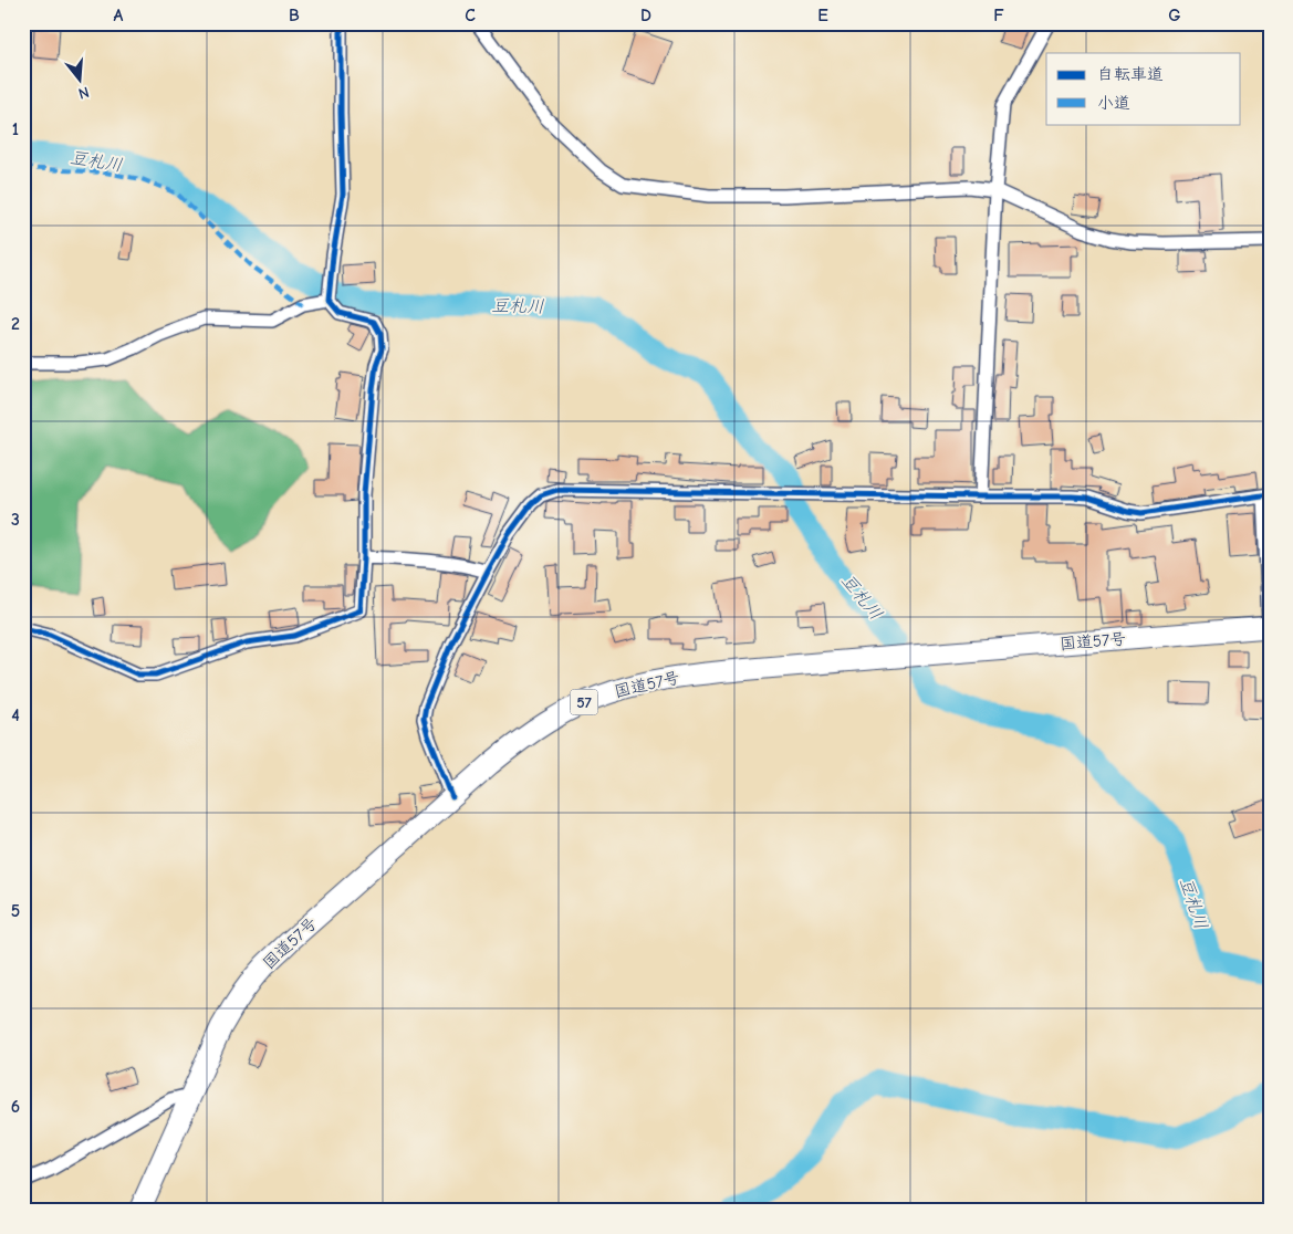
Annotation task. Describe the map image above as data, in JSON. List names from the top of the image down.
{
  "streets": {
    "highway": ["国道57号", "57"]
  },
  "water": ["豆札川"],
  "legend": ["自転車道", "小道"],
  "north": "bottom",
  "grid": {
    "columns": [
      "A",
      "B",
      "C",
      "D",
      "E",
      "F",
      "G"
    ],
    "rows": [
      "1",
      "2",
      "3",
      "4",
      "5",
      "6"
    ]
  }
}
